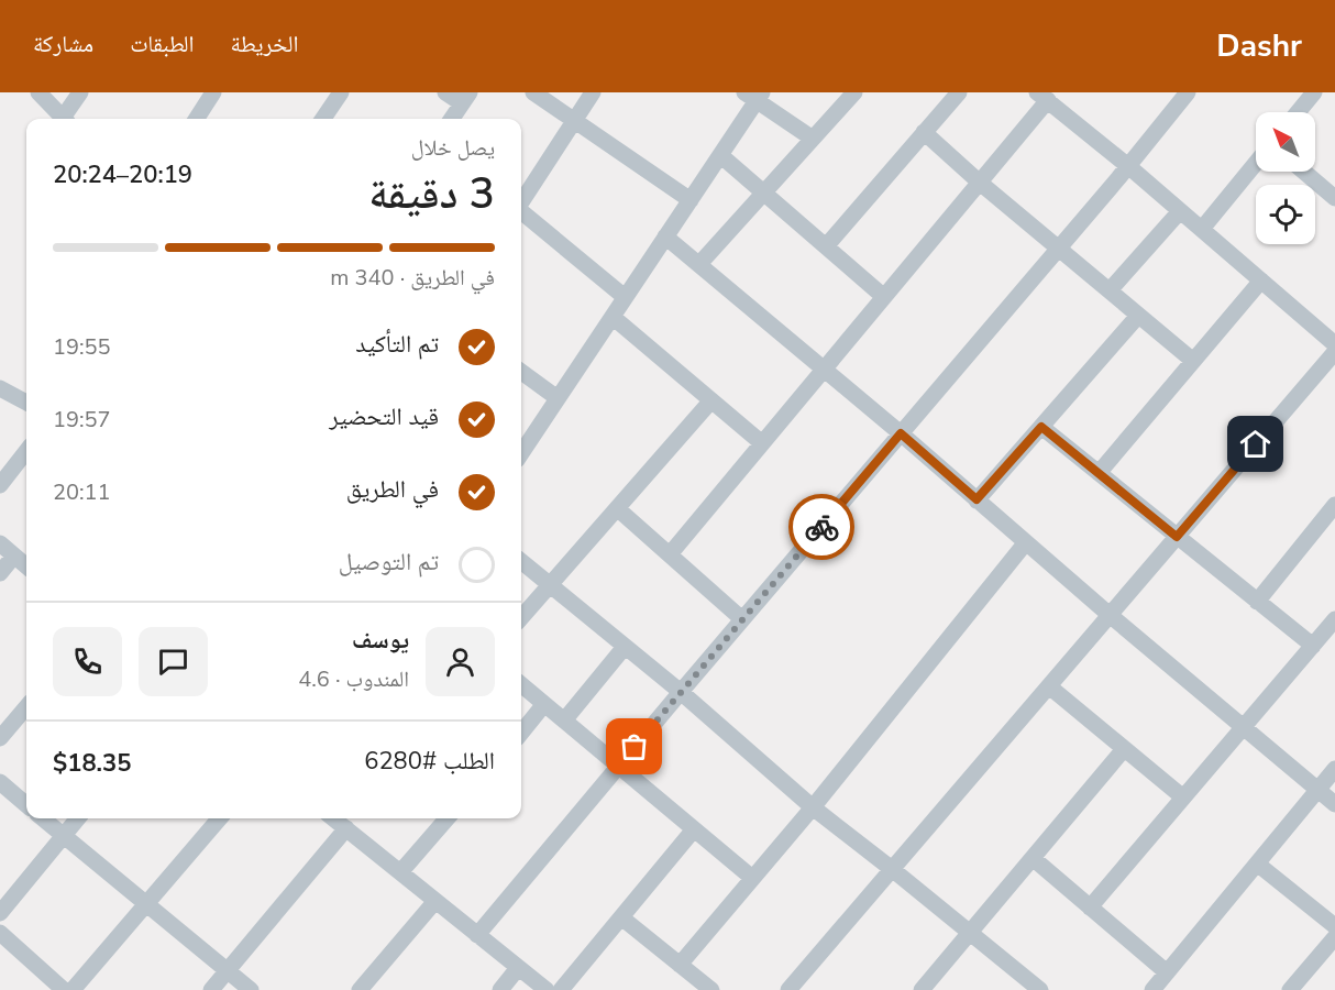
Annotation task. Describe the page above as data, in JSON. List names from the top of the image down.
{
  "north": "top left",
  "page": {
    "header": "Dashr",
    "nav": ["الخريطة", "الطبقات", "مشاركة"],
    "heading": ["3 دقيقة", "يصل خلال", "20:19–20:24"],
    "panel": [
      "يوسف",
      "المندوب · 4.6",
      "الطلب #6280",
      "$18.35"
    ],
    "bar": "في الطريق · 340 m",
    "list": [
      ["تم التأكيد", "19:55"],
      ["قيد التحضير", "19:57"],
      ["في الطريق", "20:11"],
      "تم التوصيل"
    ]
  }
}
